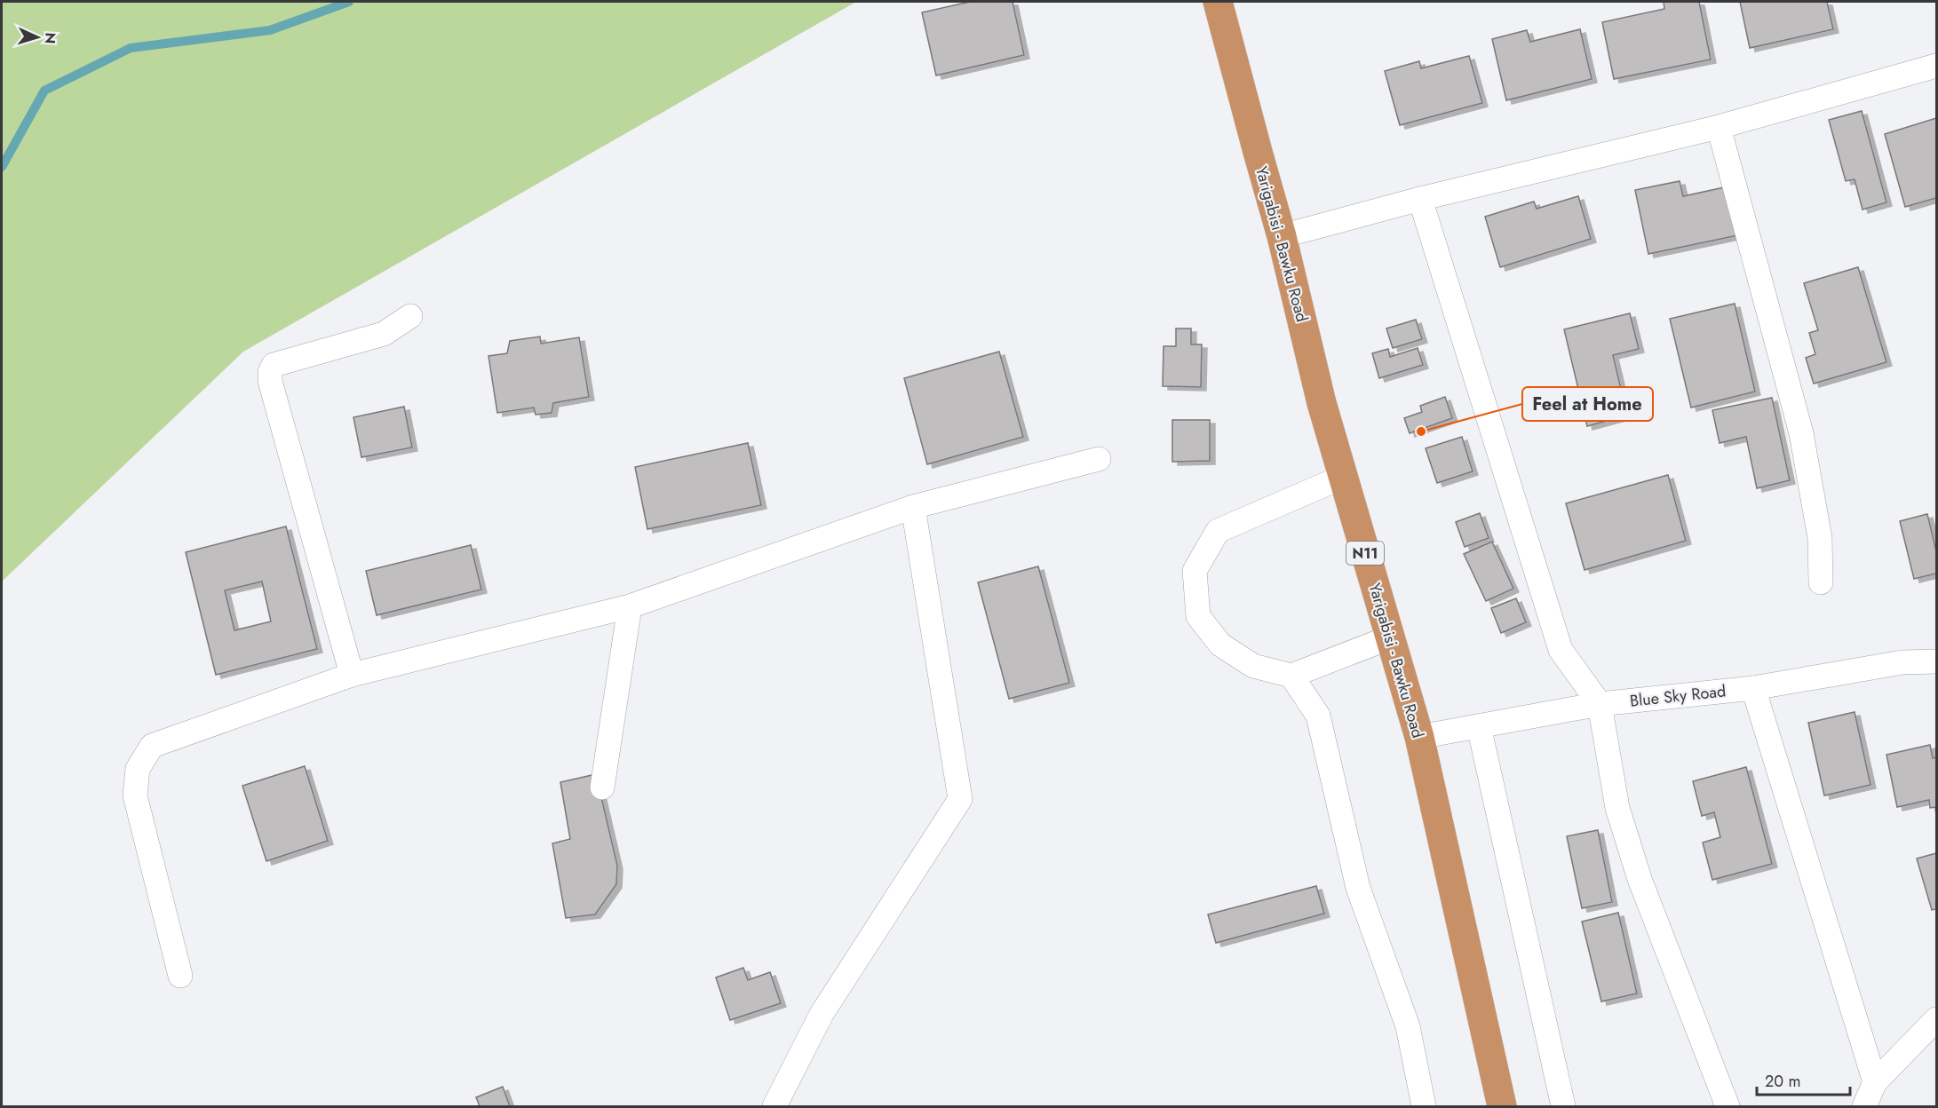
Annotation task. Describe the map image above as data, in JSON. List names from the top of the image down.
{
  "streets": {
    "highway": ["Yarigabisi - Bawku Road", "N11"],
    "street": ["Blue Sky Road"]
  },
  "crossings": [
    ["Yarigabisi - Bawku Road", "Blue Sky Road"]
  ],
  "places": ["Feel at Home"],
  "scale_bar": "20 m",
  "north": "right"
}
